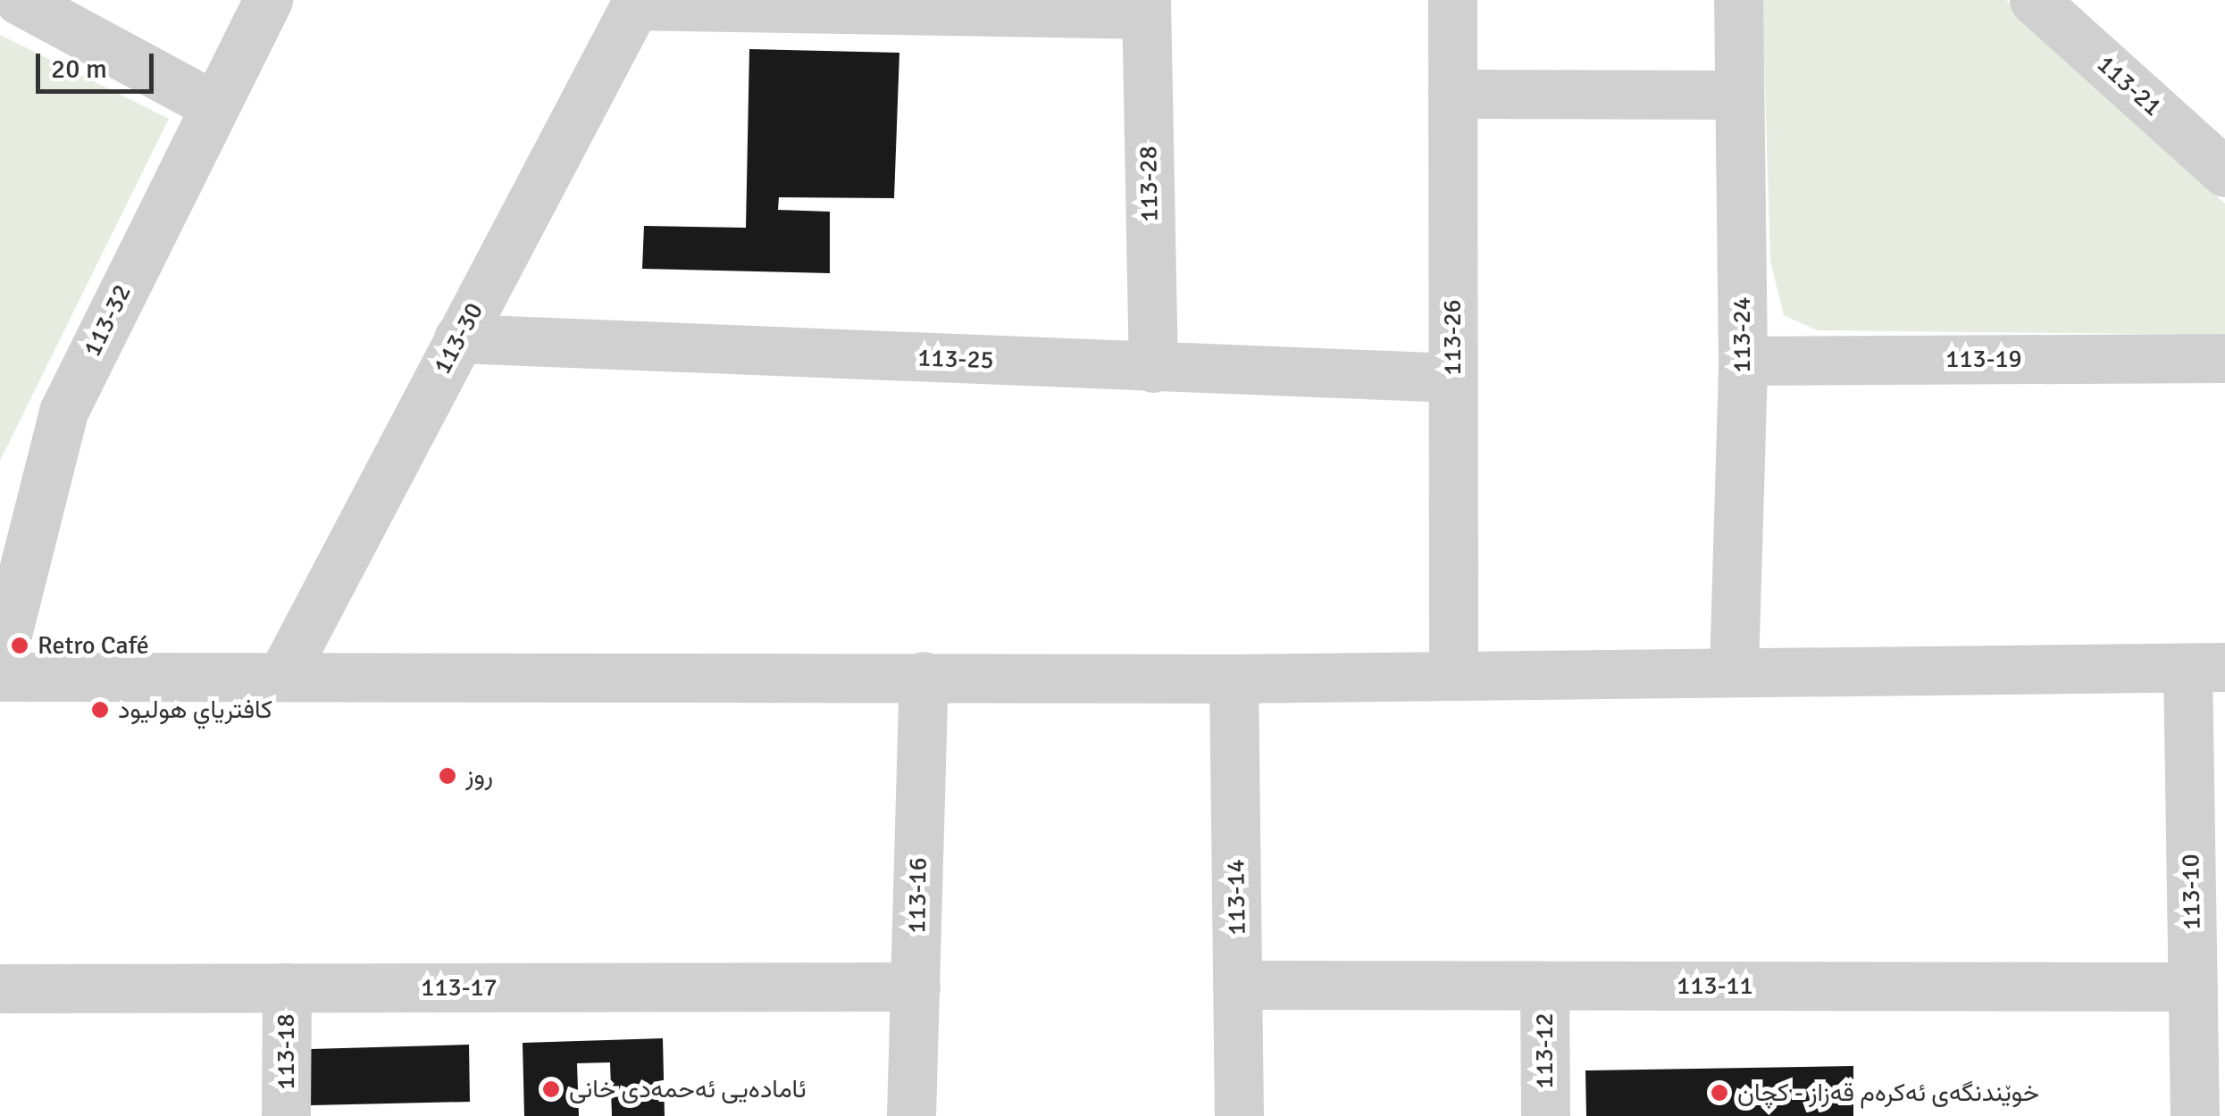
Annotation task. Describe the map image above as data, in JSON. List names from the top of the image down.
{
  "streets": {
    "street": [
      "113-21",
      "113-28",
      "113-32",
      "113-24",
      "113-26",
      "113-30",
      "113-25",
      "113-19",
      "113-10",
      "113-16",
      "113-14",
      "113-11",
      "113-17",
      "113-12",
      "113-18"
    ]
  },
  "crossings": [
    ["113-28", "113-25"],
    ["113-24", "113-19"],
    ["113-26", "113-25"],
    ["113-30", "113-25"],
    ["113-10", "113-11"],
    ["113-16", "113-17"],
    ["113-14", "113-11"],
    ["113-11", "113-12"],
    ["113-17", "113-18"]
  ],
  "places": [
    "Retro Café",
    "كافترياي هوليود",
    "روز",
    "ئامادەیی ئەحمەدی خانی",
    "خوێندنگەی ئەکرەم قەزاز - کچان"
  ],
  "scale_bar": "20 m"
}
